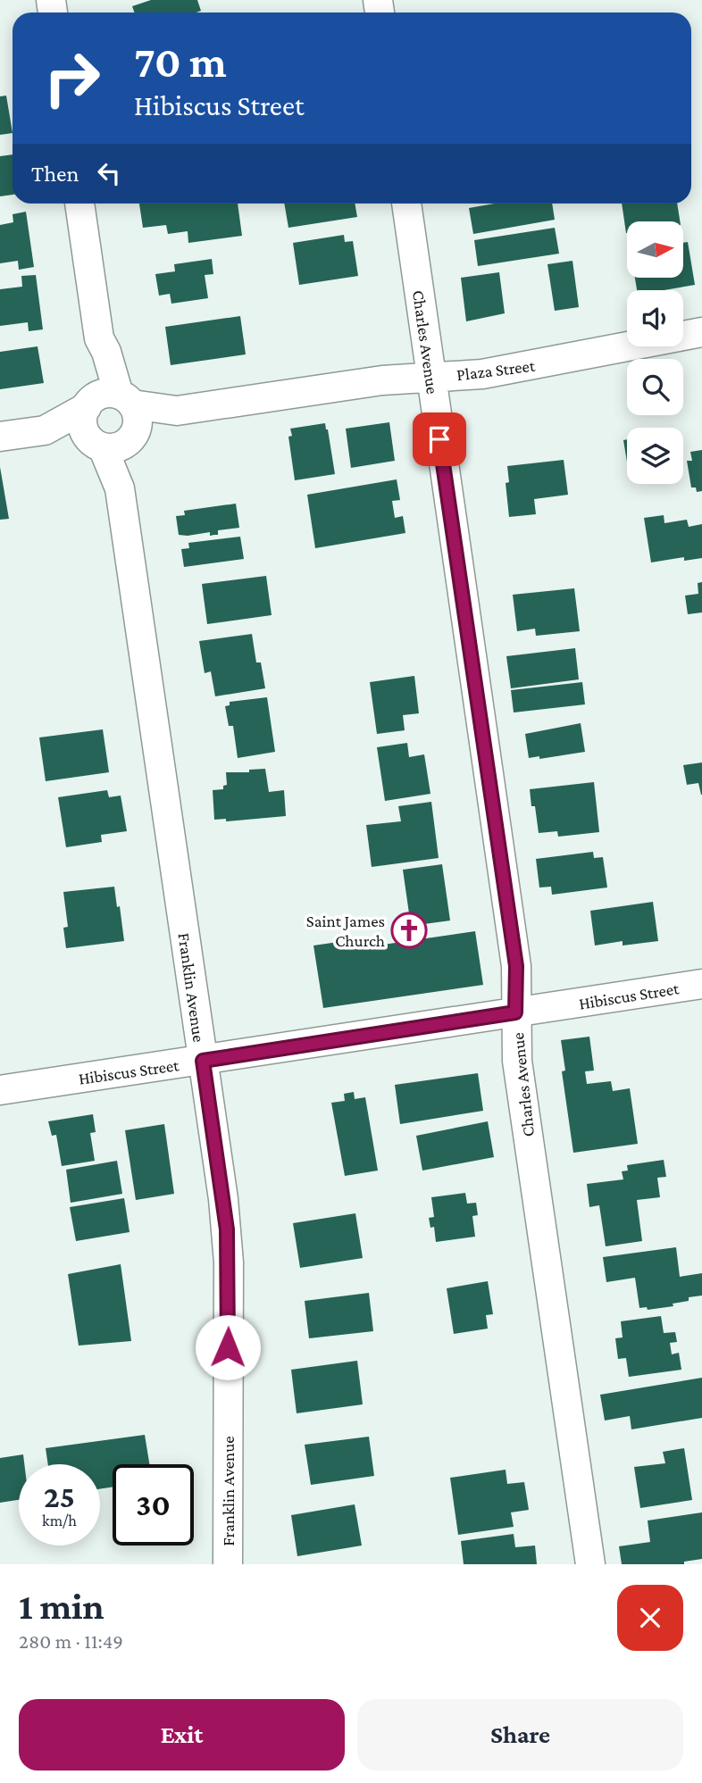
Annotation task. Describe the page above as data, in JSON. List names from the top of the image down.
{
  "streets": {
    "street": [
      "Charles Avenue",
      "Plaza Street",
      "Franklin Avenue",
      "Hibiscus Street"
    ]
  },
  "crossings": [
    ["Charles Avenue", "Plaza Street"],
    ["Charles Avenue", "Hibiscus Street"],
    ["Plaza Street", "Franklin Avenue"],
    ["Franklin Avenue", "Hibiscus Street"]
  ],
  "places": {
    "church": ["Saint James Church"]
  },
  "north": "right",
  "page": {
    "turn": ["70 m", "Hibiscus Street"],
    "then": "Then",
    "speed": "25 km/h",
    "limit": "30",
    "heading": ["1 min", "280 m · 11:49"],
    "buttons": ["Exit", "Share"]
  }
}
